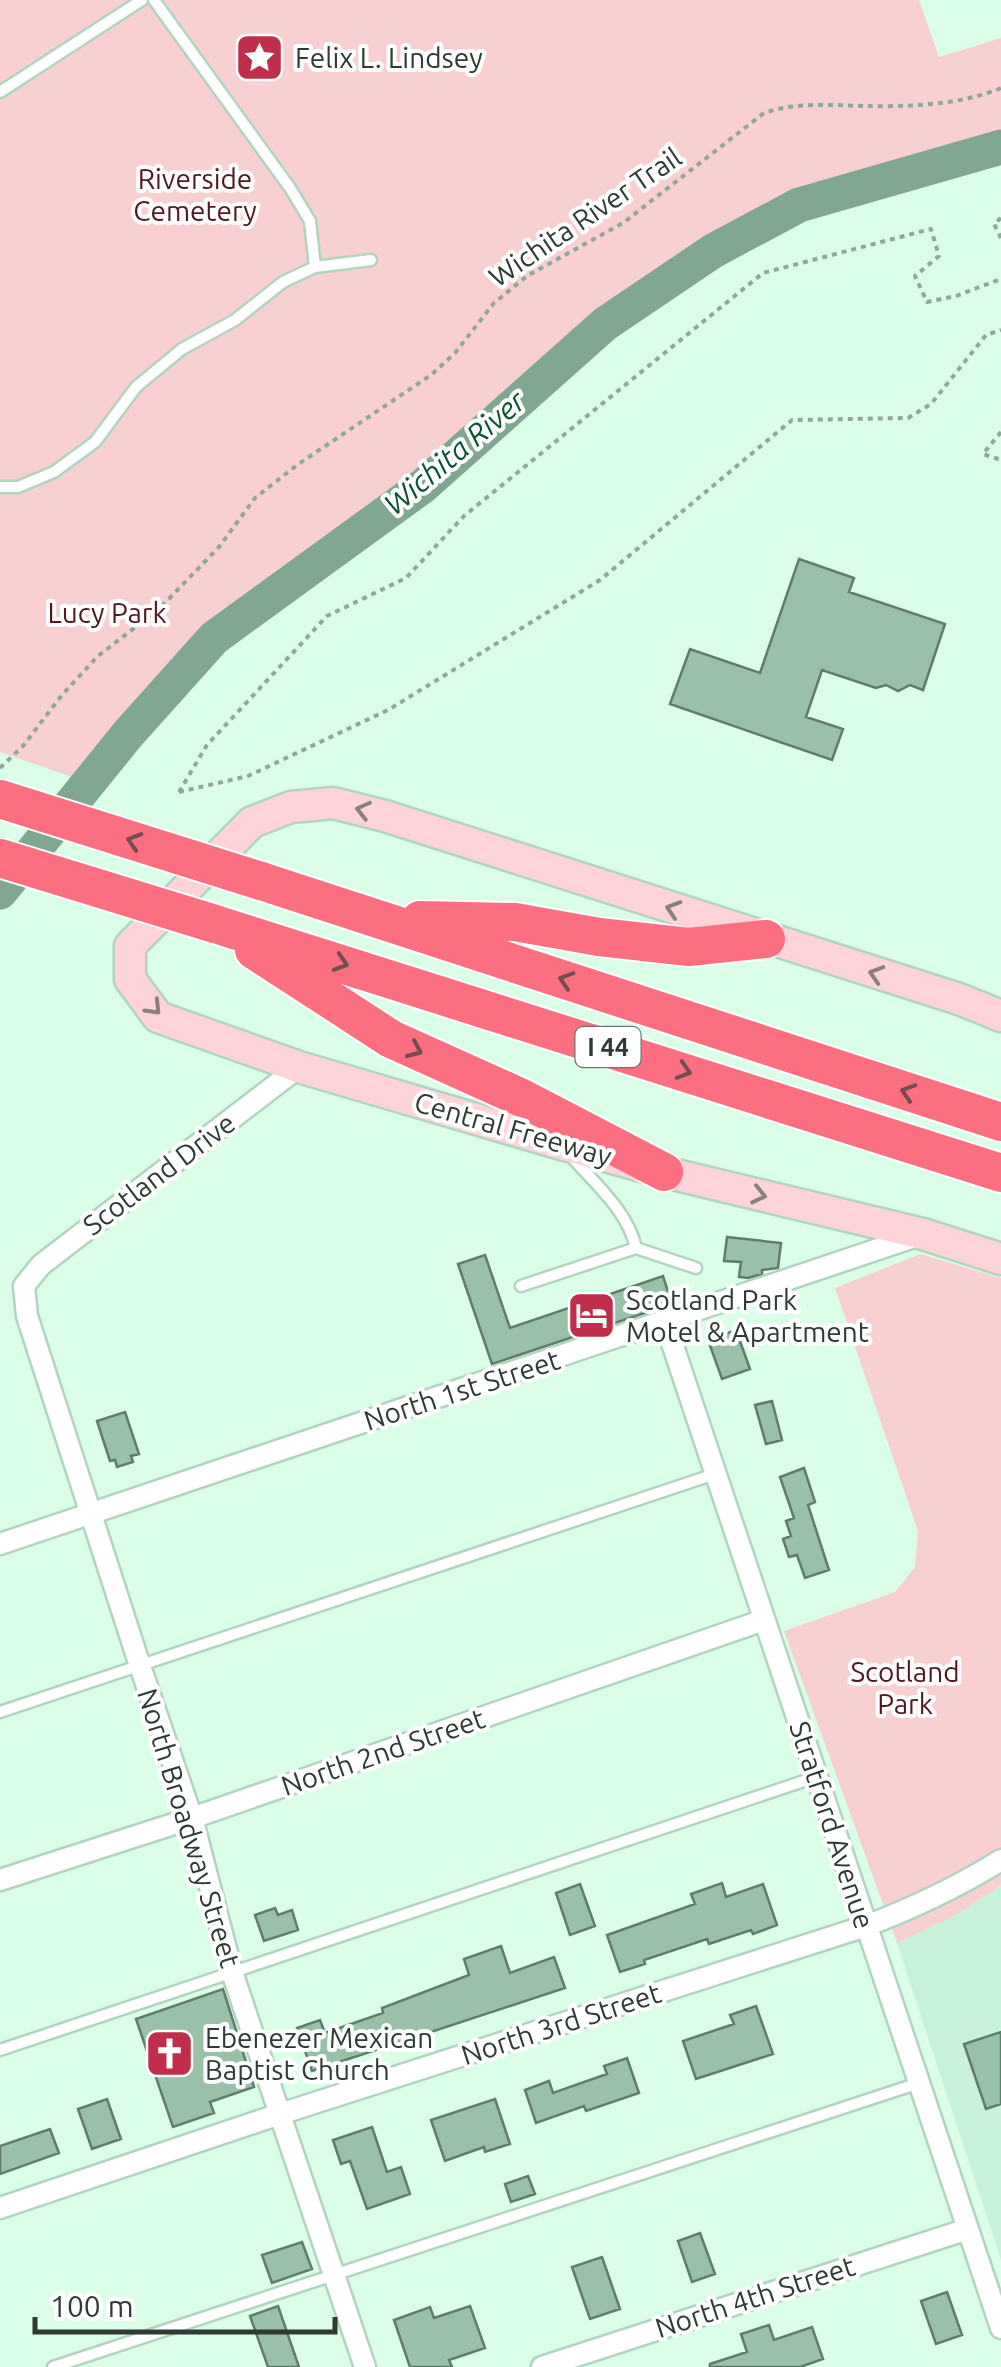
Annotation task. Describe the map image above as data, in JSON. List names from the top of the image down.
{
  "streets": {
    "highway": ["I 44"],
    "main road": ["Central Freeway"],
    "street": [
      "Scotland Drive",
      "North 1st Street",
      "North 2nd Street",
      "Stratford Avenue",
      "North Broadway Street",
      "North 3rd Street",
      "North 4th Street"
    ],
    "path": ["Wichita River Trail"]
  },
  "crossings": [
    ["Central Freeway", "Scotland Drive"],
    ["Central Freeway", "North 1st Street"],
    ["Scotland Drive", "North Broadway Street"],
    ["North 1st Street", "Stratford Avenue"],
    ["North 1st Street", "North Broadway Street"],
    ["North 2nd Street", "Stratford Avenue"],
    ["North 2nd Street", "North Broadway Street"],
    ["Stratford Avenue", "North 3rd Street"],
    ["Stratford Avenue", "North 4th Street"],
    ["North Broadway Street", "North 3rd Street"]
  ],
  "water": ["Wichita River"],
  "parks": ["Riverside Cemetery", "Lucy Park", "Scotland Park"],
  "places": {
    "place": ["Felix L. Lindsey"],
    "hotel": ["Scotland Park Motel & Apartment"],
    "church": ["Ebenezer Mexican Baptist Church"]
  },
  "scale_bar": "100 m"
}
